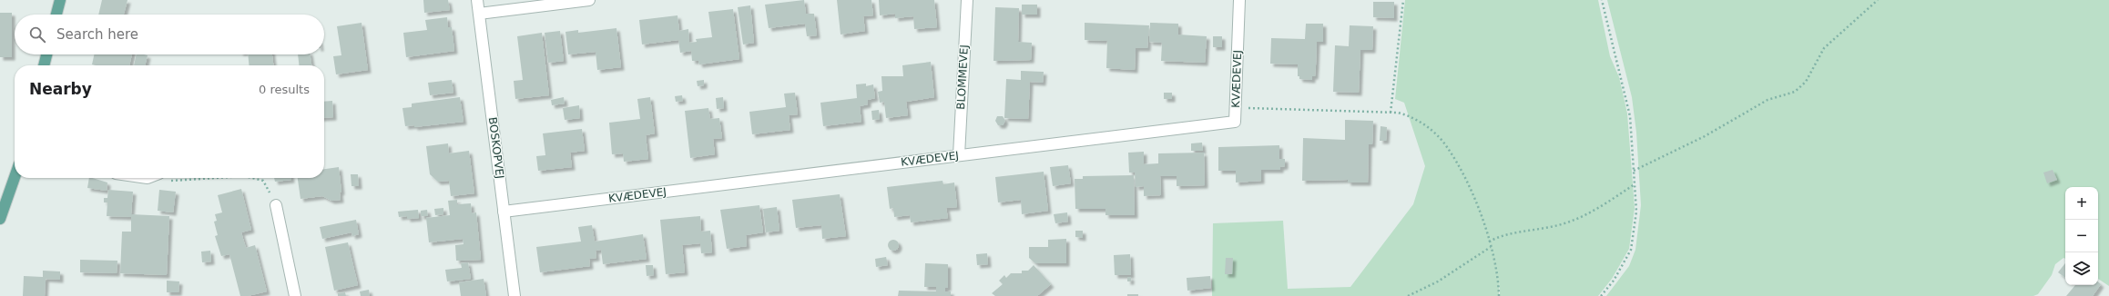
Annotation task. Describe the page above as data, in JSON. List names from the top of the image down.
{
  "streets": {
    "street": ["BLOMMEVEJ", "KVÆDEVEJ", "BOSKOPVEJ"]
  },
  "crossings": [
    ["BLOMMEVEJ", "KVÆDEVEJ"],
    ["KVÆDEVEJ", "BOSKOPVEJ"]
  ],
  "page": {
    "search": "Search here",
    "heading": ["Nearby", "0 results"],
    "map_buttons": ["+", "−"]
  }
}
